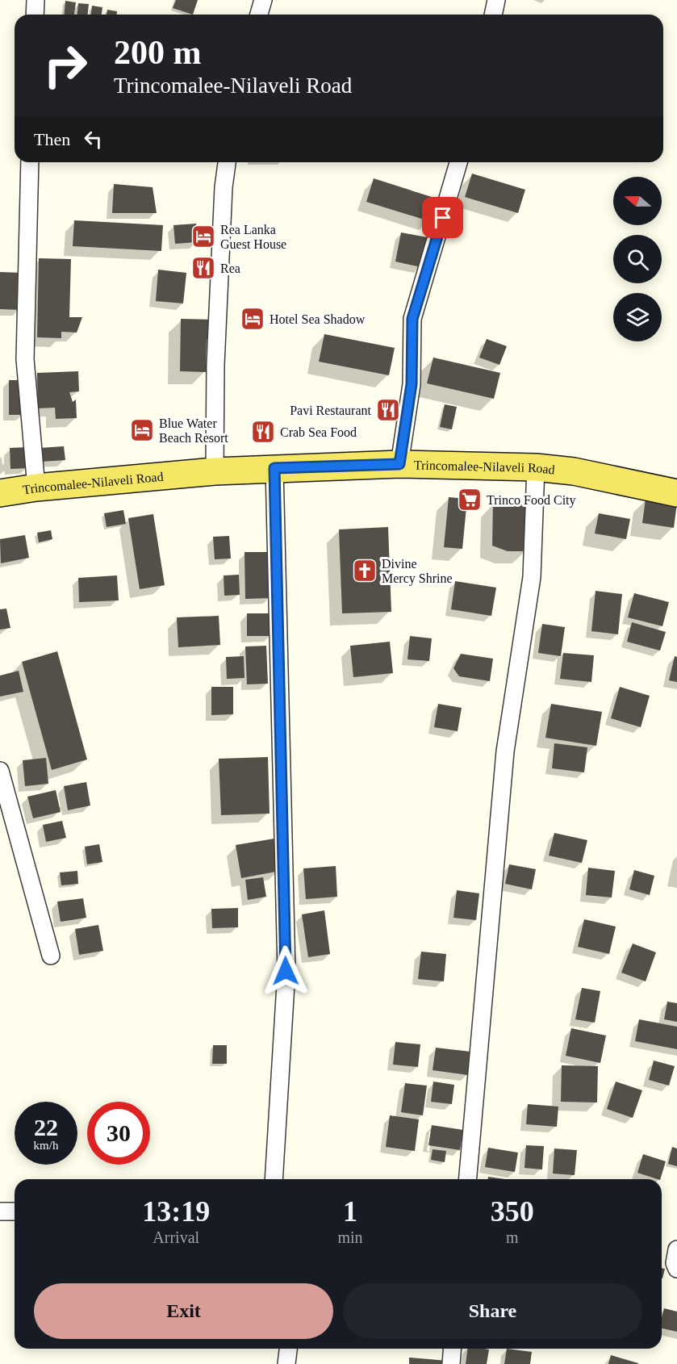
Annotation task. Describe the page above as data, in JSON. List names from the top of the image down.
{
  "streets": {
    "main road": ["Trincomalee-Nilaveli Road"]
  },
  "places": {
    "hotel": ["Rea Lanka Guest House", "Hotel Sea Shadow", "Blue Water Beach Resort"],
    "restaurant": ["Rea", "Pavi Restaurant", "Crab Sea Food"],
    "supermarket": ["Trinco Food City"],
    "church": ["Divine Mercy Shrine"]
  },
  "north": "left",
  "page": {
    "turn": ["200 m", "Trincomalee-Nilaveli Road"],
    "then": "Then",
    "speed": "22 km/h",
    "limit": "30",
    "eta": [
      "13:19",
      "Arrival",
      "1",
      "min",
      "350",
      "m"
    ],
    "buttons": ["Exit", "Share"]
  }
}
